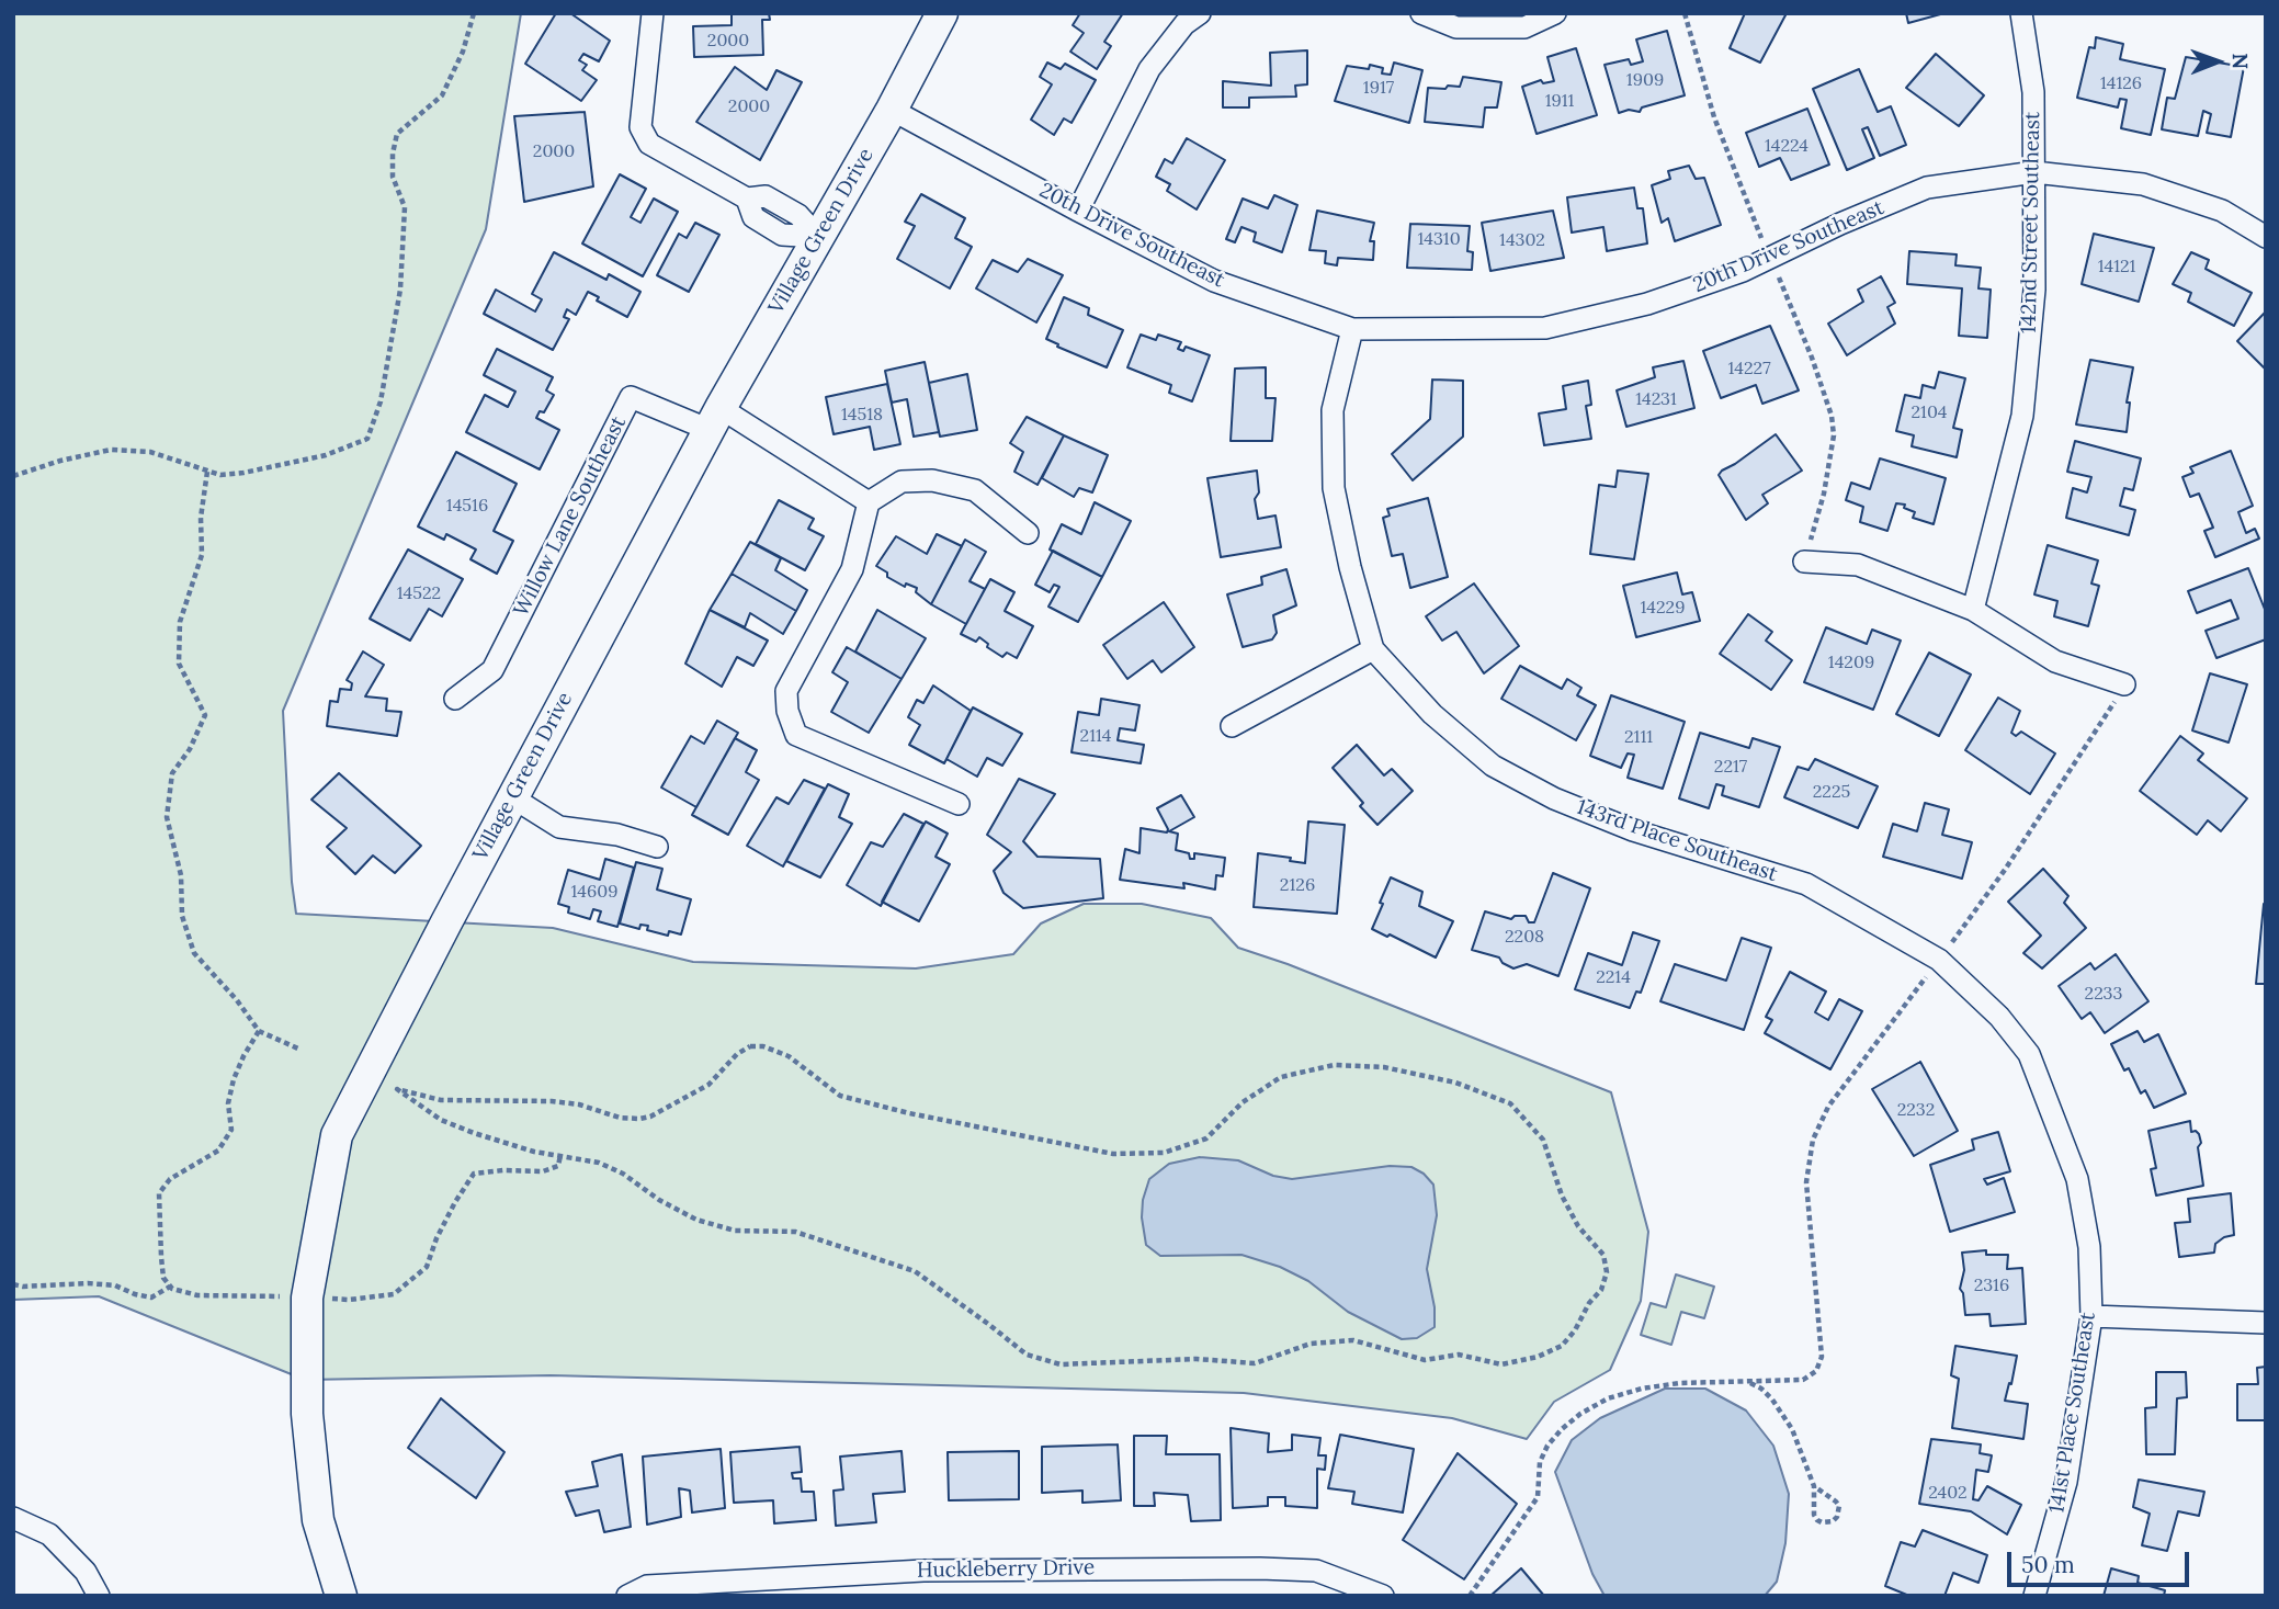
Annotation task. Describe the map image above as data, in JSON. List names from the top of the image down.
{
  "streets": {
    "street": [
      "142nd Street Southeast",
      "Village Green Drive",
      "20th Drive Southeast",
      "Willow Lane Southeast",
      "143rd Place Southeast",
      "141st Place Southeast",
      "Huckleberry Drive"
    ]
  },
  "crossings": [
    ["142nd Street Southeast", "20th Drive Southeast"],
    ["Village Green Drive", "20th Drive Southeast"],
    ["Village Green Drive", "Willow Lane Southeast"],
    ["20th Drive Southeast", "143rd Place Southeast"],
    ["143rd Place Southeast", "141st Place Southeast"]
  ],
  "house_numbers": [
    "2000",
    "1909",
    "14126",
    "1917",
    "1911",
    "2000",
    "14224",
    "2000",
    "14310",
    "14302",
    "14121",
    "14227",
    "14231",
    "2104",
    "14518",
    "14516",
    "14522",
    "14229",
    "14209",
    "2114",
    "2111",
    "2217",
    "2225",
    "2126",
    "14609",
    "2208",
    "2214",
    "2233",
    "2232",
    "2316",
    "2402"
  ],
  "scale_bar": "50 m",
  "north": "right"
}
